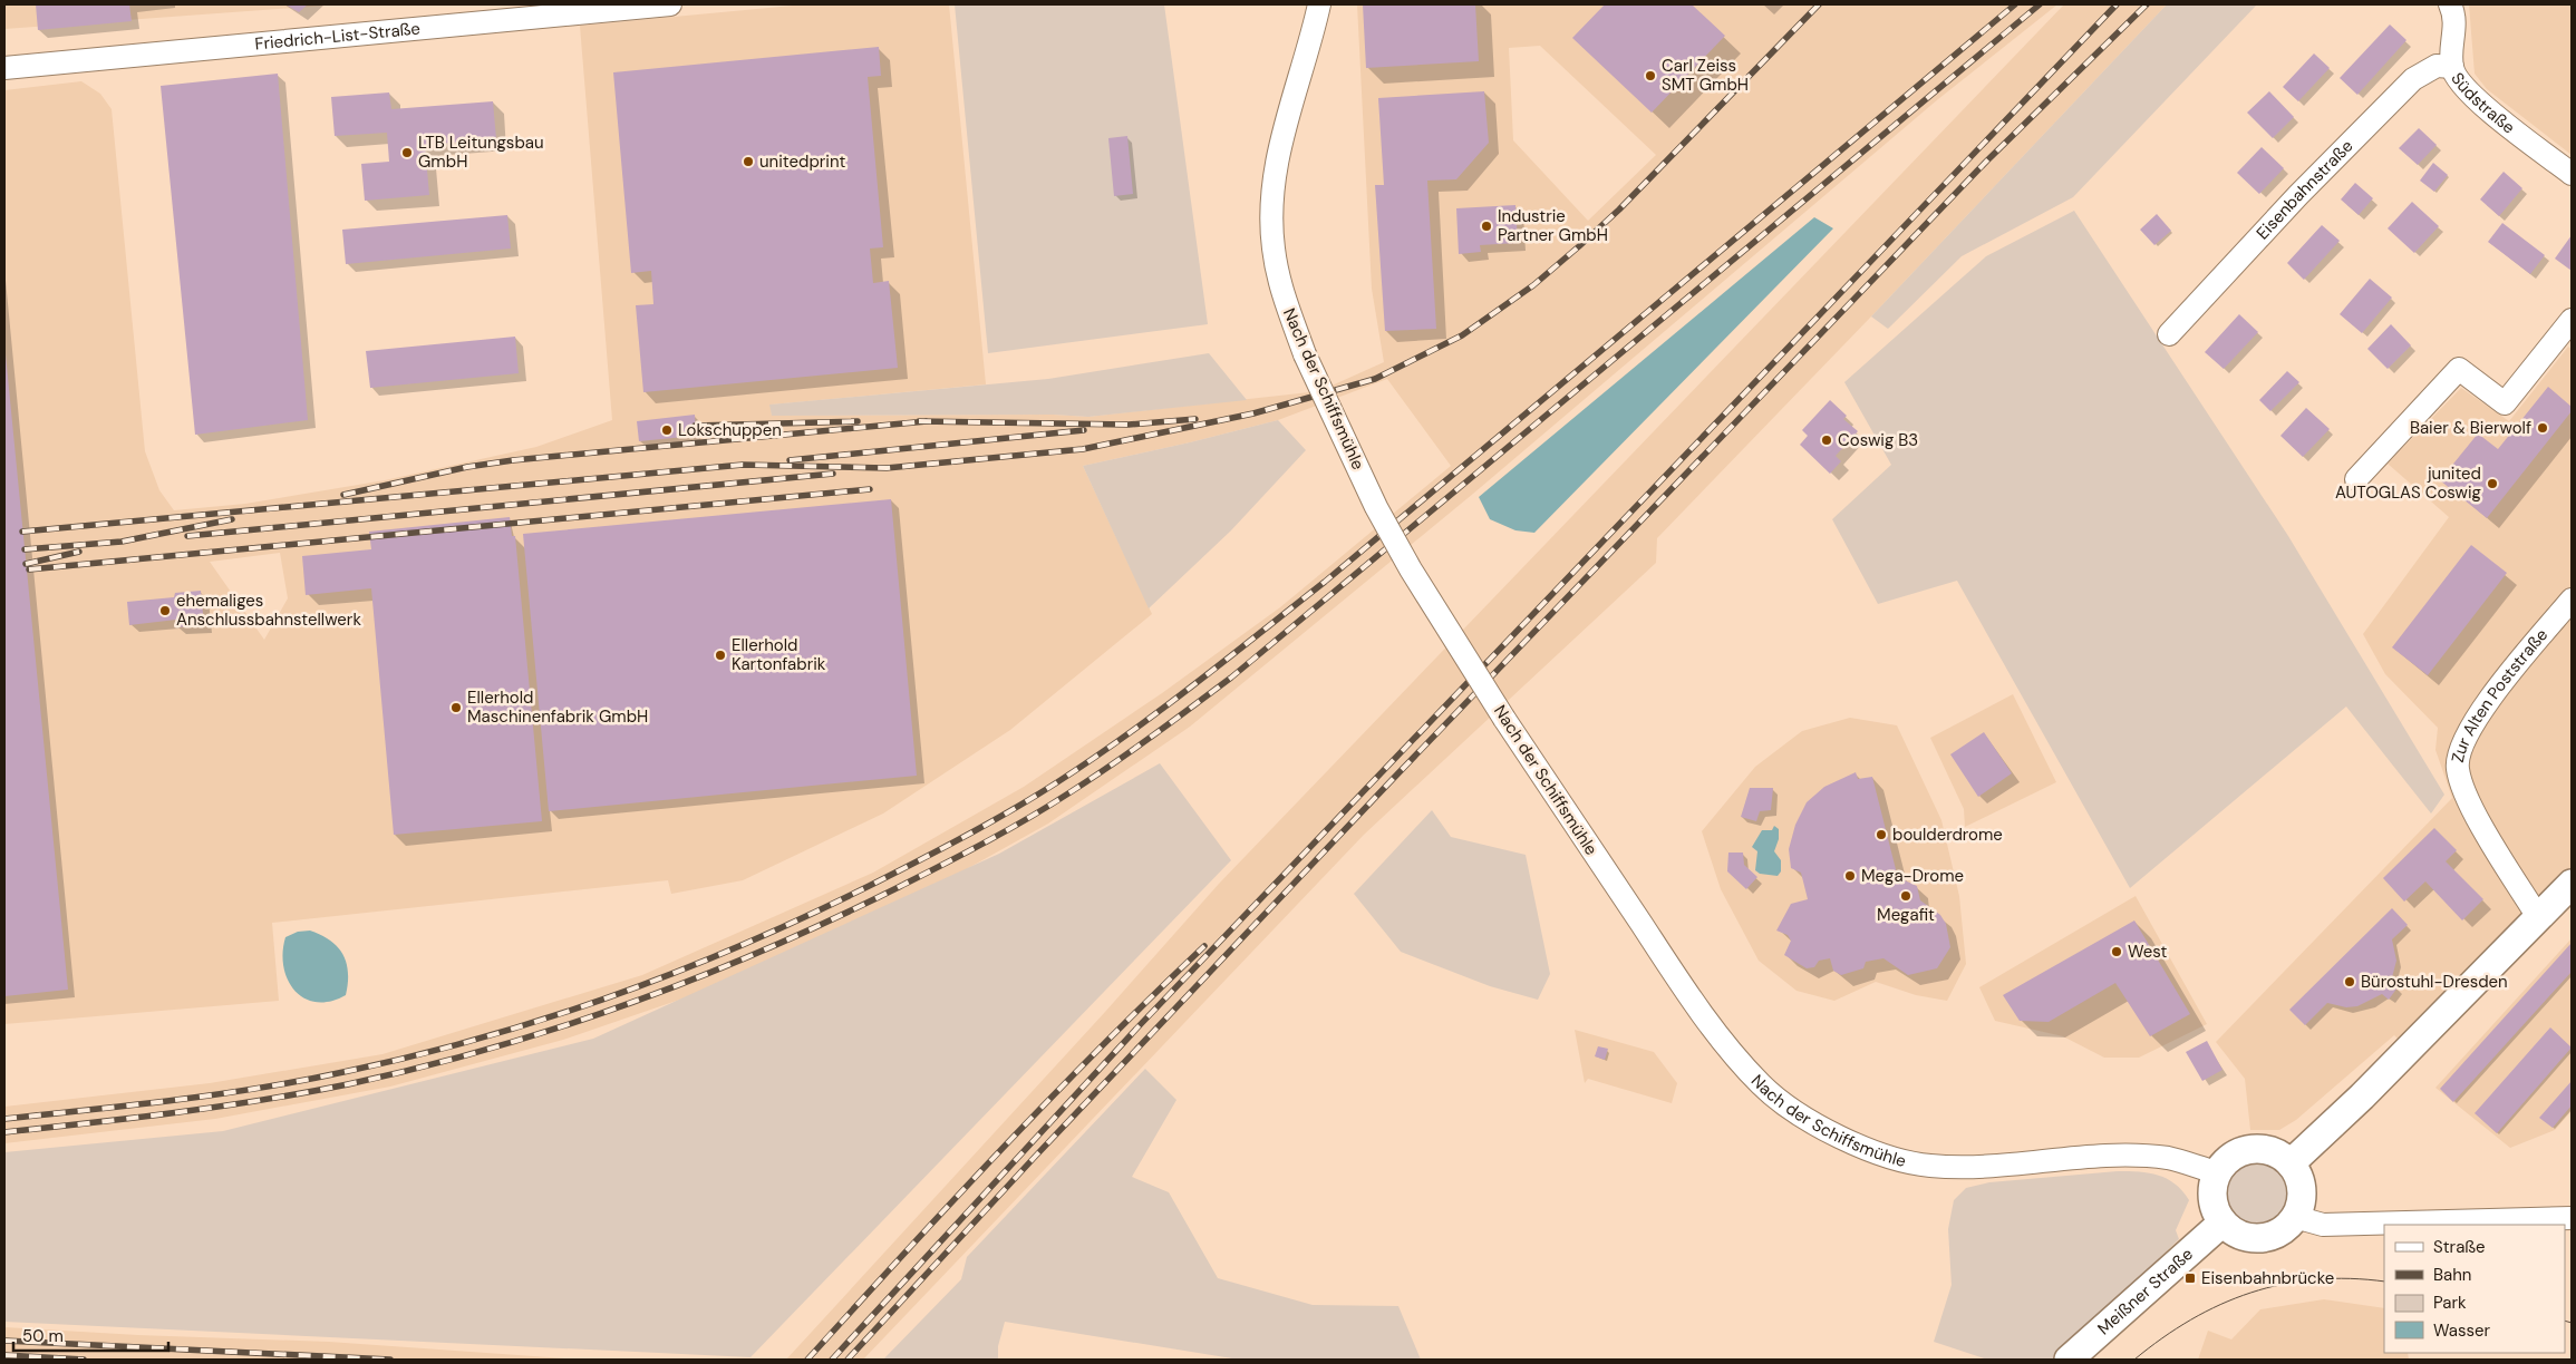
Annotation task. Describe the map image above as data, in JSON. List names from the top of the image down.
{
  "streets": {
    "main road": ["Meißner Straße"],
    "street": [
      "Friedrich-List-Straße",
      "Südstraße",
      "Eisenbahnstraße",
      "Nach der Schiffsmühle",
      "Zur Alten Poststraße"
    ]
  },
  "crossings": [
    ["Südstraße", "Eisenbahnstraße"],
    ["Nach der Schiffsmühle", "Meißner Straße"]
  ],
  "places": {
    "other": [
      "Carl Zeiss SMT GmbH",
      "LTB Leitungsbau GmbH",
      "unitedprint",
      "Industrie Partner GmbH",
      "Baier & Bierwolf",
      "Lokschuppen",
      "Coswig B3",
      "junited AUTOGLAS Coswig",
      "ehemaliges Anschlussbahnstellwerk",
      "Ellerhold Kartonfabrik",
      "Ellerhold Maschinenfabrik GmbH",
      "boulderdrome",
      "Mega-Drome",
      "Megafit",
      "West",
      "Bürostuhl-Dresden"
    ],
    "transit": ["Eisenbahnbrücke"]
  },
  "legend": [
    "Straße",
    "Bahn",
    "Park",
    "Wasser"
  ],
  "scale_bar": "50 m"
}
